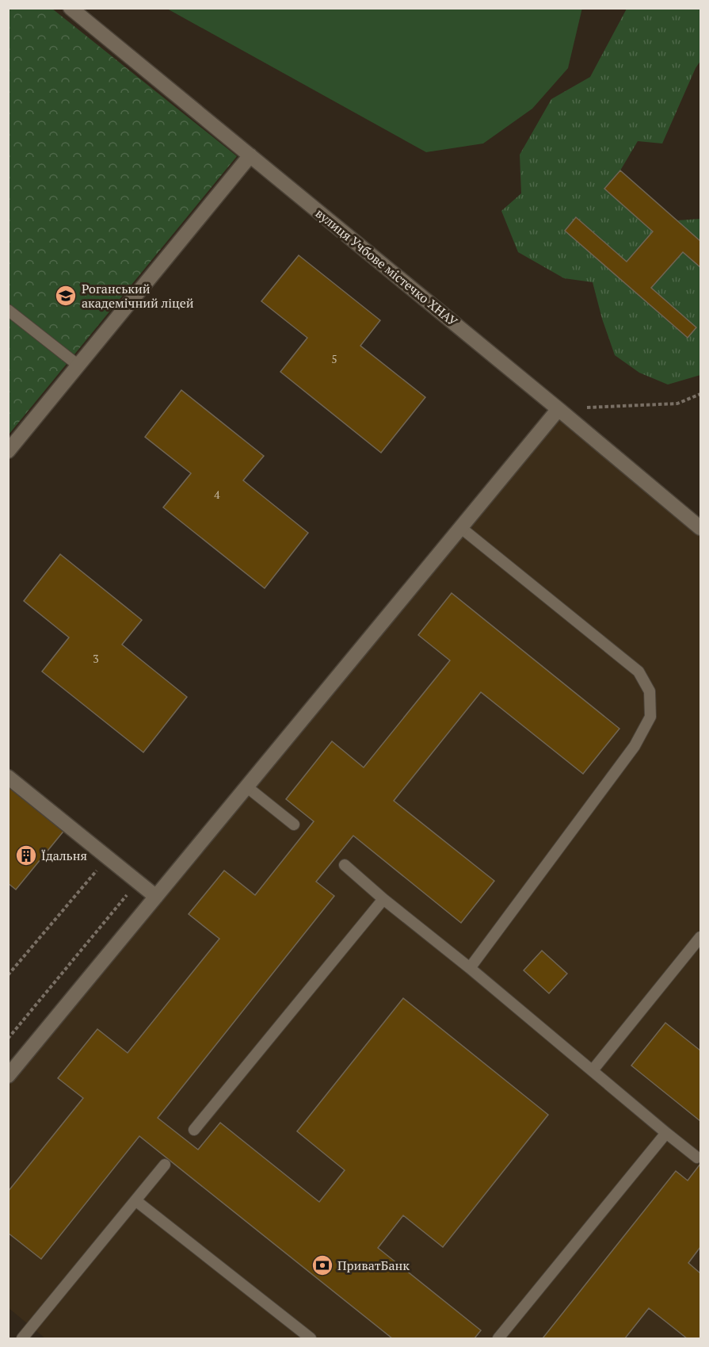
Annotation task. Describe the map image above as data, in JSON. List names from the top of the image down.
{
  "streets": {
    "street": ["вулиця Учбове містечко ХНАУ"]
  },
  "places": {
    "school or university": ["Роганський академічний ліцей"],
    "building": ["Їдальня"],
    "bank": ["ПриватБанк"]
  },
  "house_numbers": ["5", "4", "3"]
}
